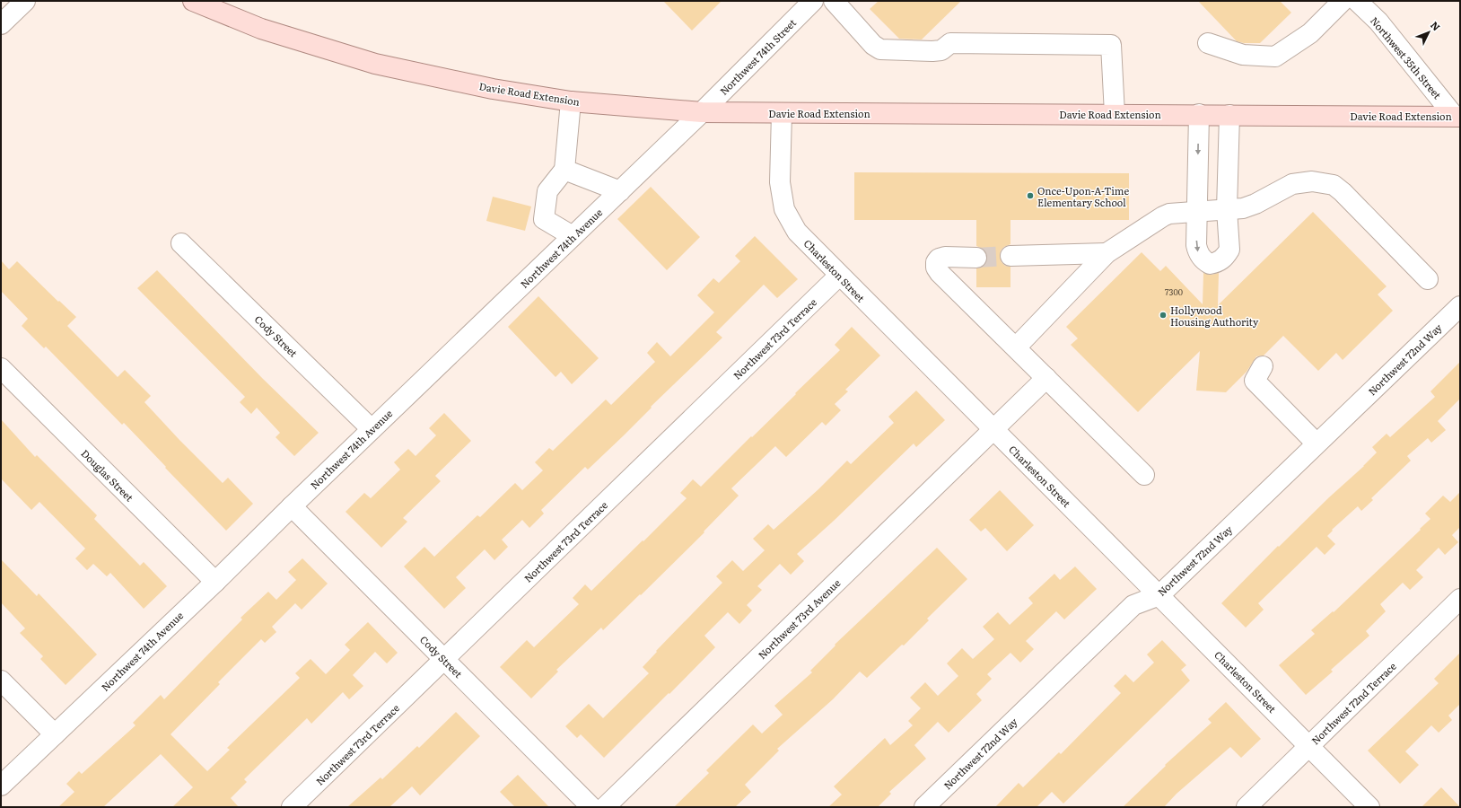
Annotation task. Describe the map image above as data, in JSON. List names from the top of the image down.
{
  "streets": {
    "main road": ["Davie Road Extension"],
    "street": [
      "Northwest 74th Street",
      "Northwest 35th Street",
      "Northwest 74th Avenue",
      "Charleston Street",
      "Cody Street",
      "Northwest 73rd Terrace",
      "Northwest 72nd Way",
      "Douglas Street",
      "Northwest 73rd Avenue",
      "Northwest 72nd Terrace"
    ]
  },
  "crossings": [
    ["Northwest 74th Street", "Davie Road Extension"],
    ["Northwest 74th Street", "Northwest 74th Avenue"],
    ["Northwest 35th Street", "Davie Road Extension"],
    ["Davie Road Extension", "Northwest 74th Avenue"],
    ["Davie Road Extension", "Charleston Street"],
    ["Northwest 74th Avenue", "Cody Street"],
    ["Northwest 74th Avenue", "Douglas Street"],
    ["Charleston Street", "Northwest 73rd Terrace"],
    ["Charleston Street", "Northwest 72nd Way"],
    ["Charleston Street", "Northwest 73rd Avenue"],
    ["Charleston Street", "Northwest 72nd Terrace"],
    ["Cody Street", "Northwest 73rd Terrace"]
  ],
  "places": ["Once-Upon-A-Time Elementary School", "Hollywood Housing Authority"],
  "house_numbers": ["7300"],
  "north": "top right"
}
